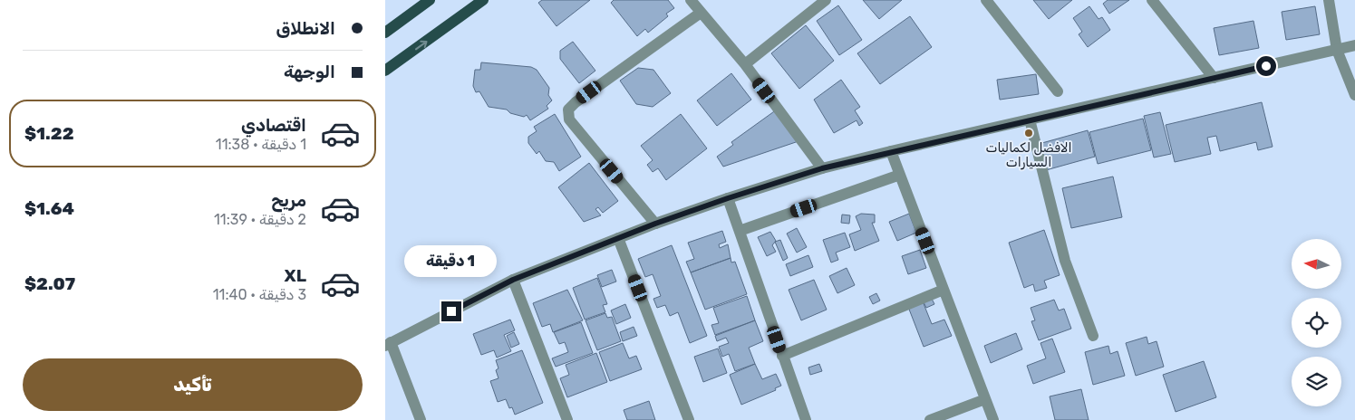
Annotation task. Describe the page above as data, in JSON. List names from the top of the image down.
{
  "places": ["الافضل لكماليات السيارات"],
  "north": "left",
  "page": {
    "banner": ["الانطلاق", "الوجهة"],
    "list": [
      {
        "name": "اقتصادي",
        "note": "1 دقيقة · 11:38",
        "value": "$1.22"
      },
      {
        "name": "مريح",
        "note": "2 دقيقة · 11:39",
        "value": "$1.64"
      },
      {
        "name": "XL",
        "note": "3 دقيقة · 11:40",
        "value": "$2.07"
      }
    ],
    "bubble": "1 دقيقة",
    "buttons": "تأكيد"
  }
}
